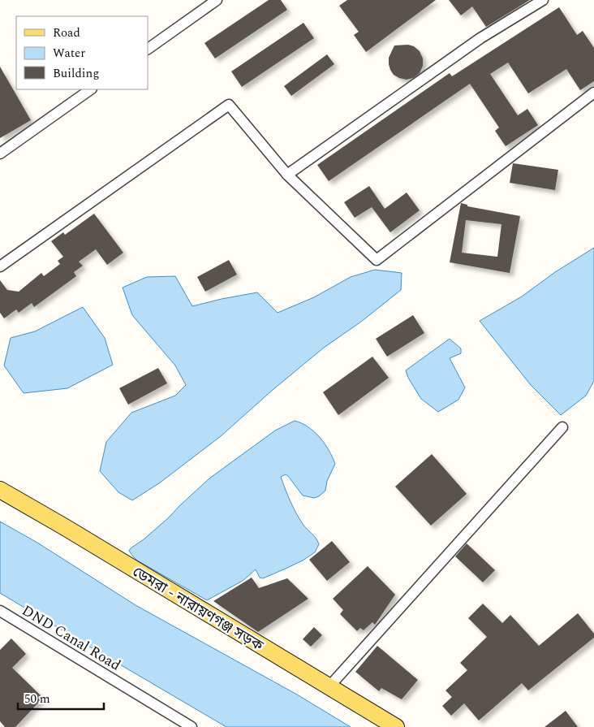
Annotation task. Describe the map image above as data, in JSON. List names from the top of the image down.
{
  "streets": {
    "main road": ["ডেমরা - নারায়ণগঞ্জ সড়ক"],
    "street": ["DND Canal Road"]
  },
  "legend": ["Road", "Water", "Building"],
  "scale_bar": "50 m"
}
